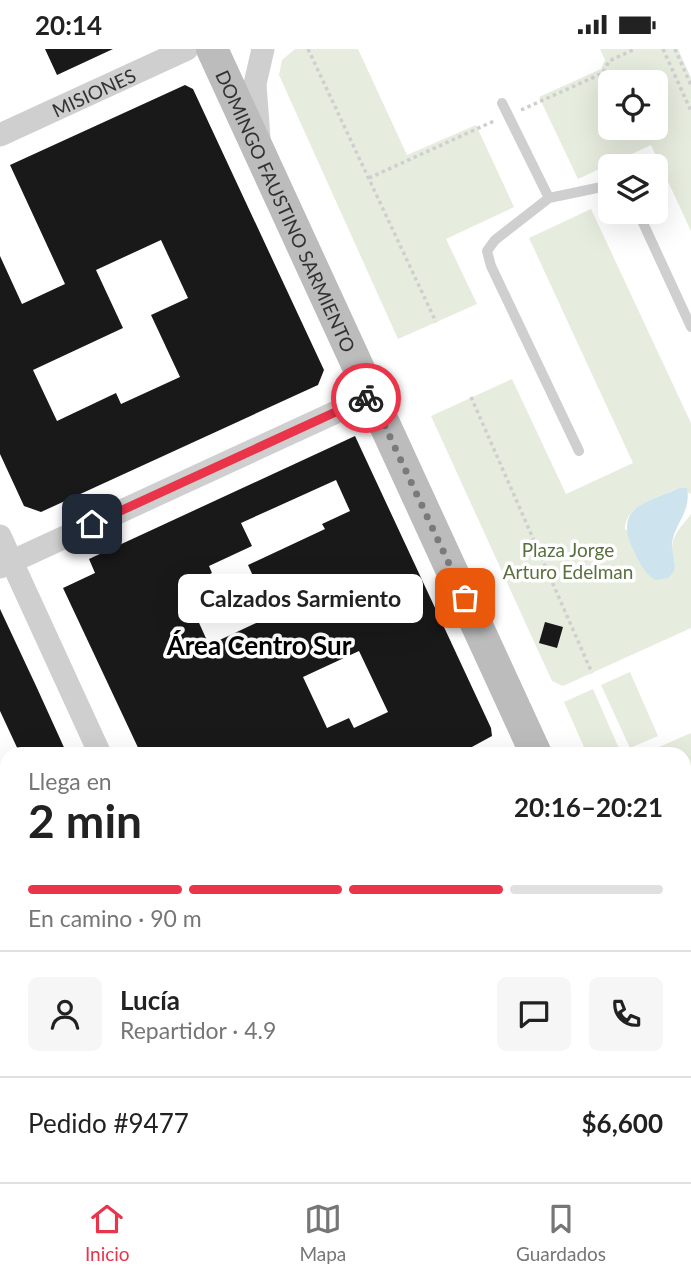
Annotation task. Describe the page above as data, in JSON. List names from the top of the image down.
{
  "streets": {
    "main road": ["DOMINGO FAUSTINO SARMIENTO"],
    "street": ["MISIONES"]
  },
  "districts": ["Área Centro Sur"],
  "parks": ["Plaza Jorge Arturo Edelman"],
  "places": ["Calzados Sarmiento"],
  "page": {
    "status": "20:14",
    "bubble": "Calzados Sarmiento",
    "heading": ["2 min", "Llega en", "20:16–20:21"],
    "panel": [
      "Lucía",
      "Repartidor · 4.9",
      "Pedido #9477",
      "$6,600"
    ],
    "bar": "En camino · 90 m",
    "tabs": ["Inicio", "Mapa", "Guardados"]
  }
}
